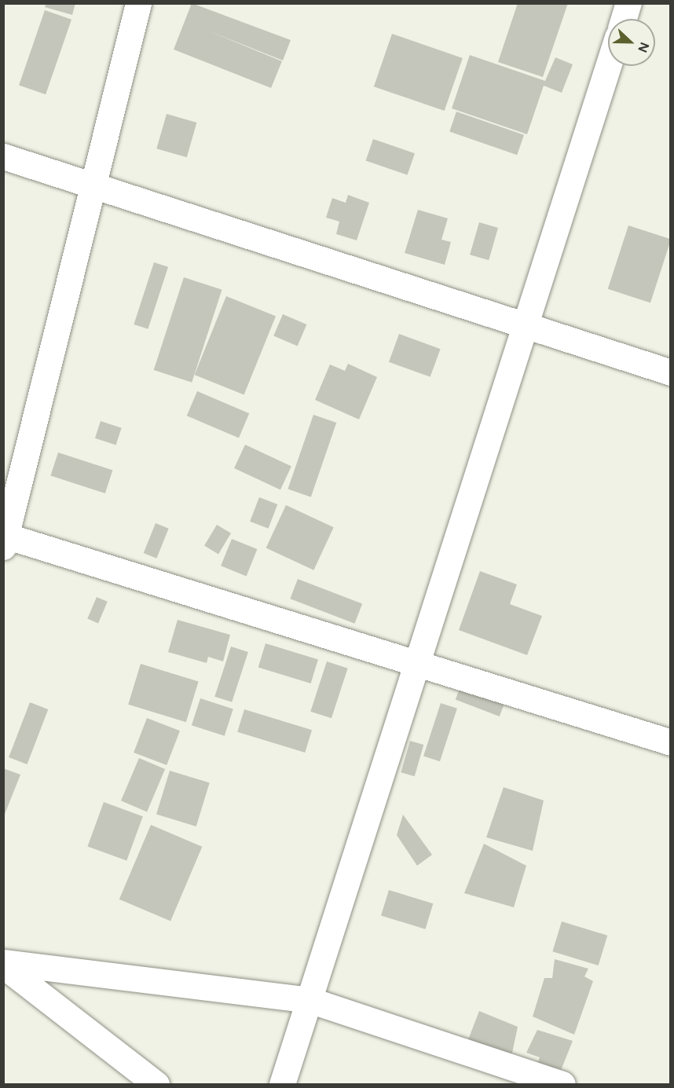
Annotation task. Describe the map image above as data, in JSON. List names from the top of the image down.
{
  "north": "right"
}
